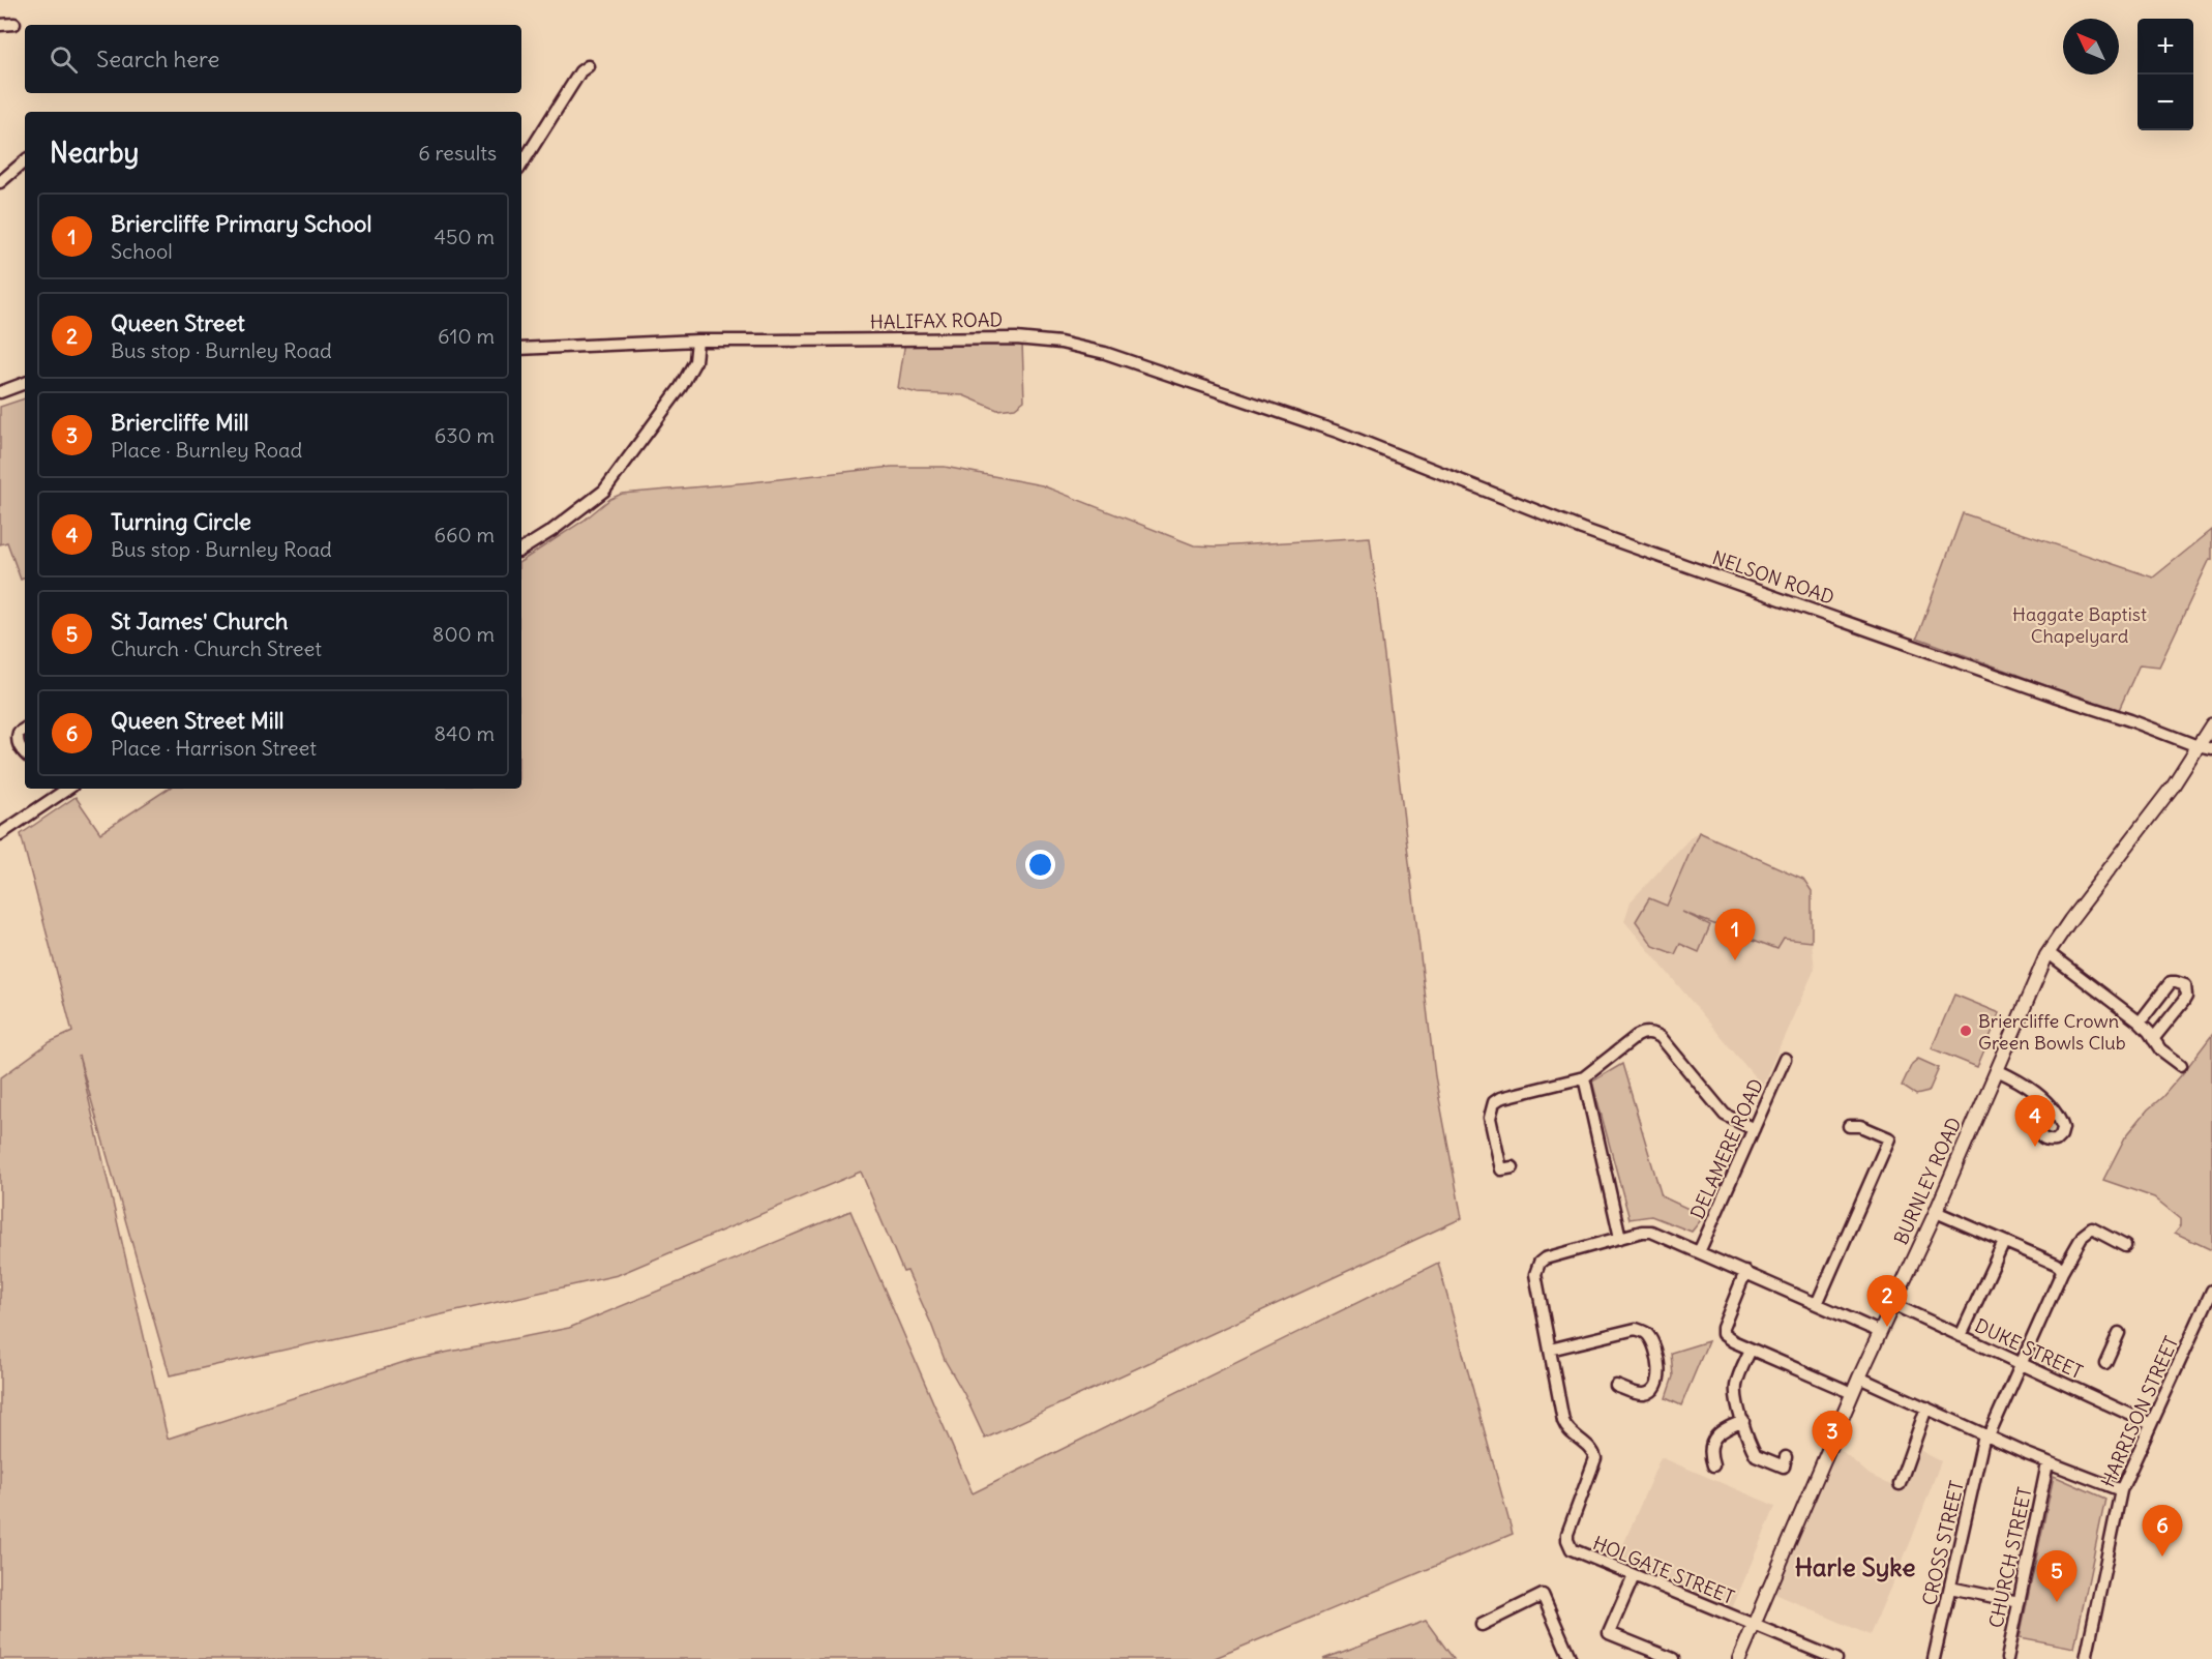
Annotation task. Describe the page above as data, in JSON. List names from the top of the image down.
{
  "streets": {
    "street": [
      "HALIFAX ROAD",
      "NELSON ROAD",
      "DELAMERE ROAD",
      "BURNLEY ROAD",
      "DUKE STREET",
      "HARRISON STREET",
      "CROSS STREET",
      "CHURCH STREET",
      "HOLGATE STREET"
    ]
  },
  "crossings": [
    ["HALIFAX ROAD", "NELSON ROAD"],
    ["NELSON ROAD", "BURNLEY ROAD"],
    ["BURNLEY ROAD", "DUKE STREET"],
    ["BURNLEY ROAD", "HOLGATE STREET"],
    ["DUKE STREET", "HARRISON STREET"],
    ["DUKE STREET", "CROSS STREET"]
  ],
  "districts": ["Harle Syke"],
  "parks": ["Haggate Baptist Chapelyard"],
  "places": ["Briercliffe Crown Green Bowls Club"],
  "north": "top left",
  "page": {
    "map_buttons": ["+", "−"],
    "search": "Search here",
    "heading": ["Nearby", "6 results"],
    "list": [
      {
        "mark": "1",
        "name": "Briercliffe Primary School",
        "note": "School",
        "value": "450 m"
      },
      {
        "mark": "2",
        "name": "Queen Street",
        "note": "Bus stop · Burnley Road",
        "value": "610 m"
      },
      {
        "mark": "3",
        "name": "Briercliffe Mill",
        "note": "Place · Burnley Road",
        "value": "630 m"
      },
      {
        "mark": "4",
        "name": "Turning Circle",
        "note": "Bus stop · Burnley Road",
        "value": "660 m"
      },
      {
        "mark": "5",
        "name": "St James' Church",
        "note": "Church · Church Street",
        "value": "800 m"
      },
      {
        "mark": "6",
        "name": "Queen Street Mill",
        "note": "Place · Harrison Street",
        "value": "840 m"
      }
    ],
    "pins": [
      "1",
      "4",
      "2",
      "3",
      "6",
      "5"
    ]
  }
}
